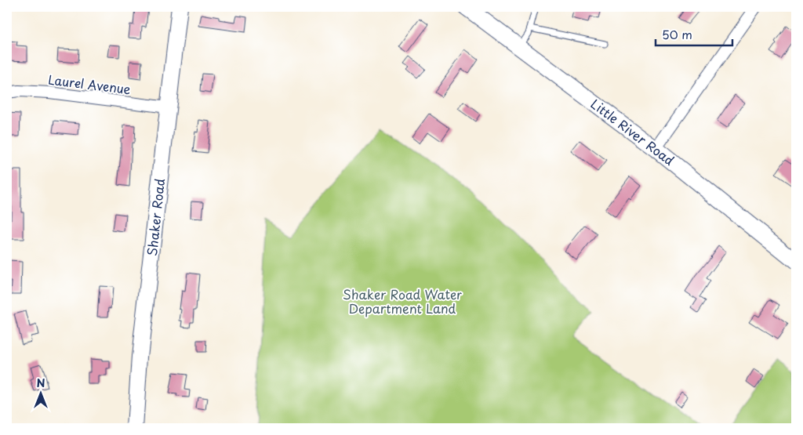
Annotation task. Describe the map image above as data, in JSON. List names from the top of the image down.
{
  "streets": {
    "street": ["Laurel Avenue", "Little River Road", "Shaker Road"]
  },
  "crossings": [
    ["Laurel Avenue", "Shaker Road"]
  ],
  "parks": ["Shaker Road Water Department Land"],
  "scale_bar": "50 m",
  "north": "top"
}
